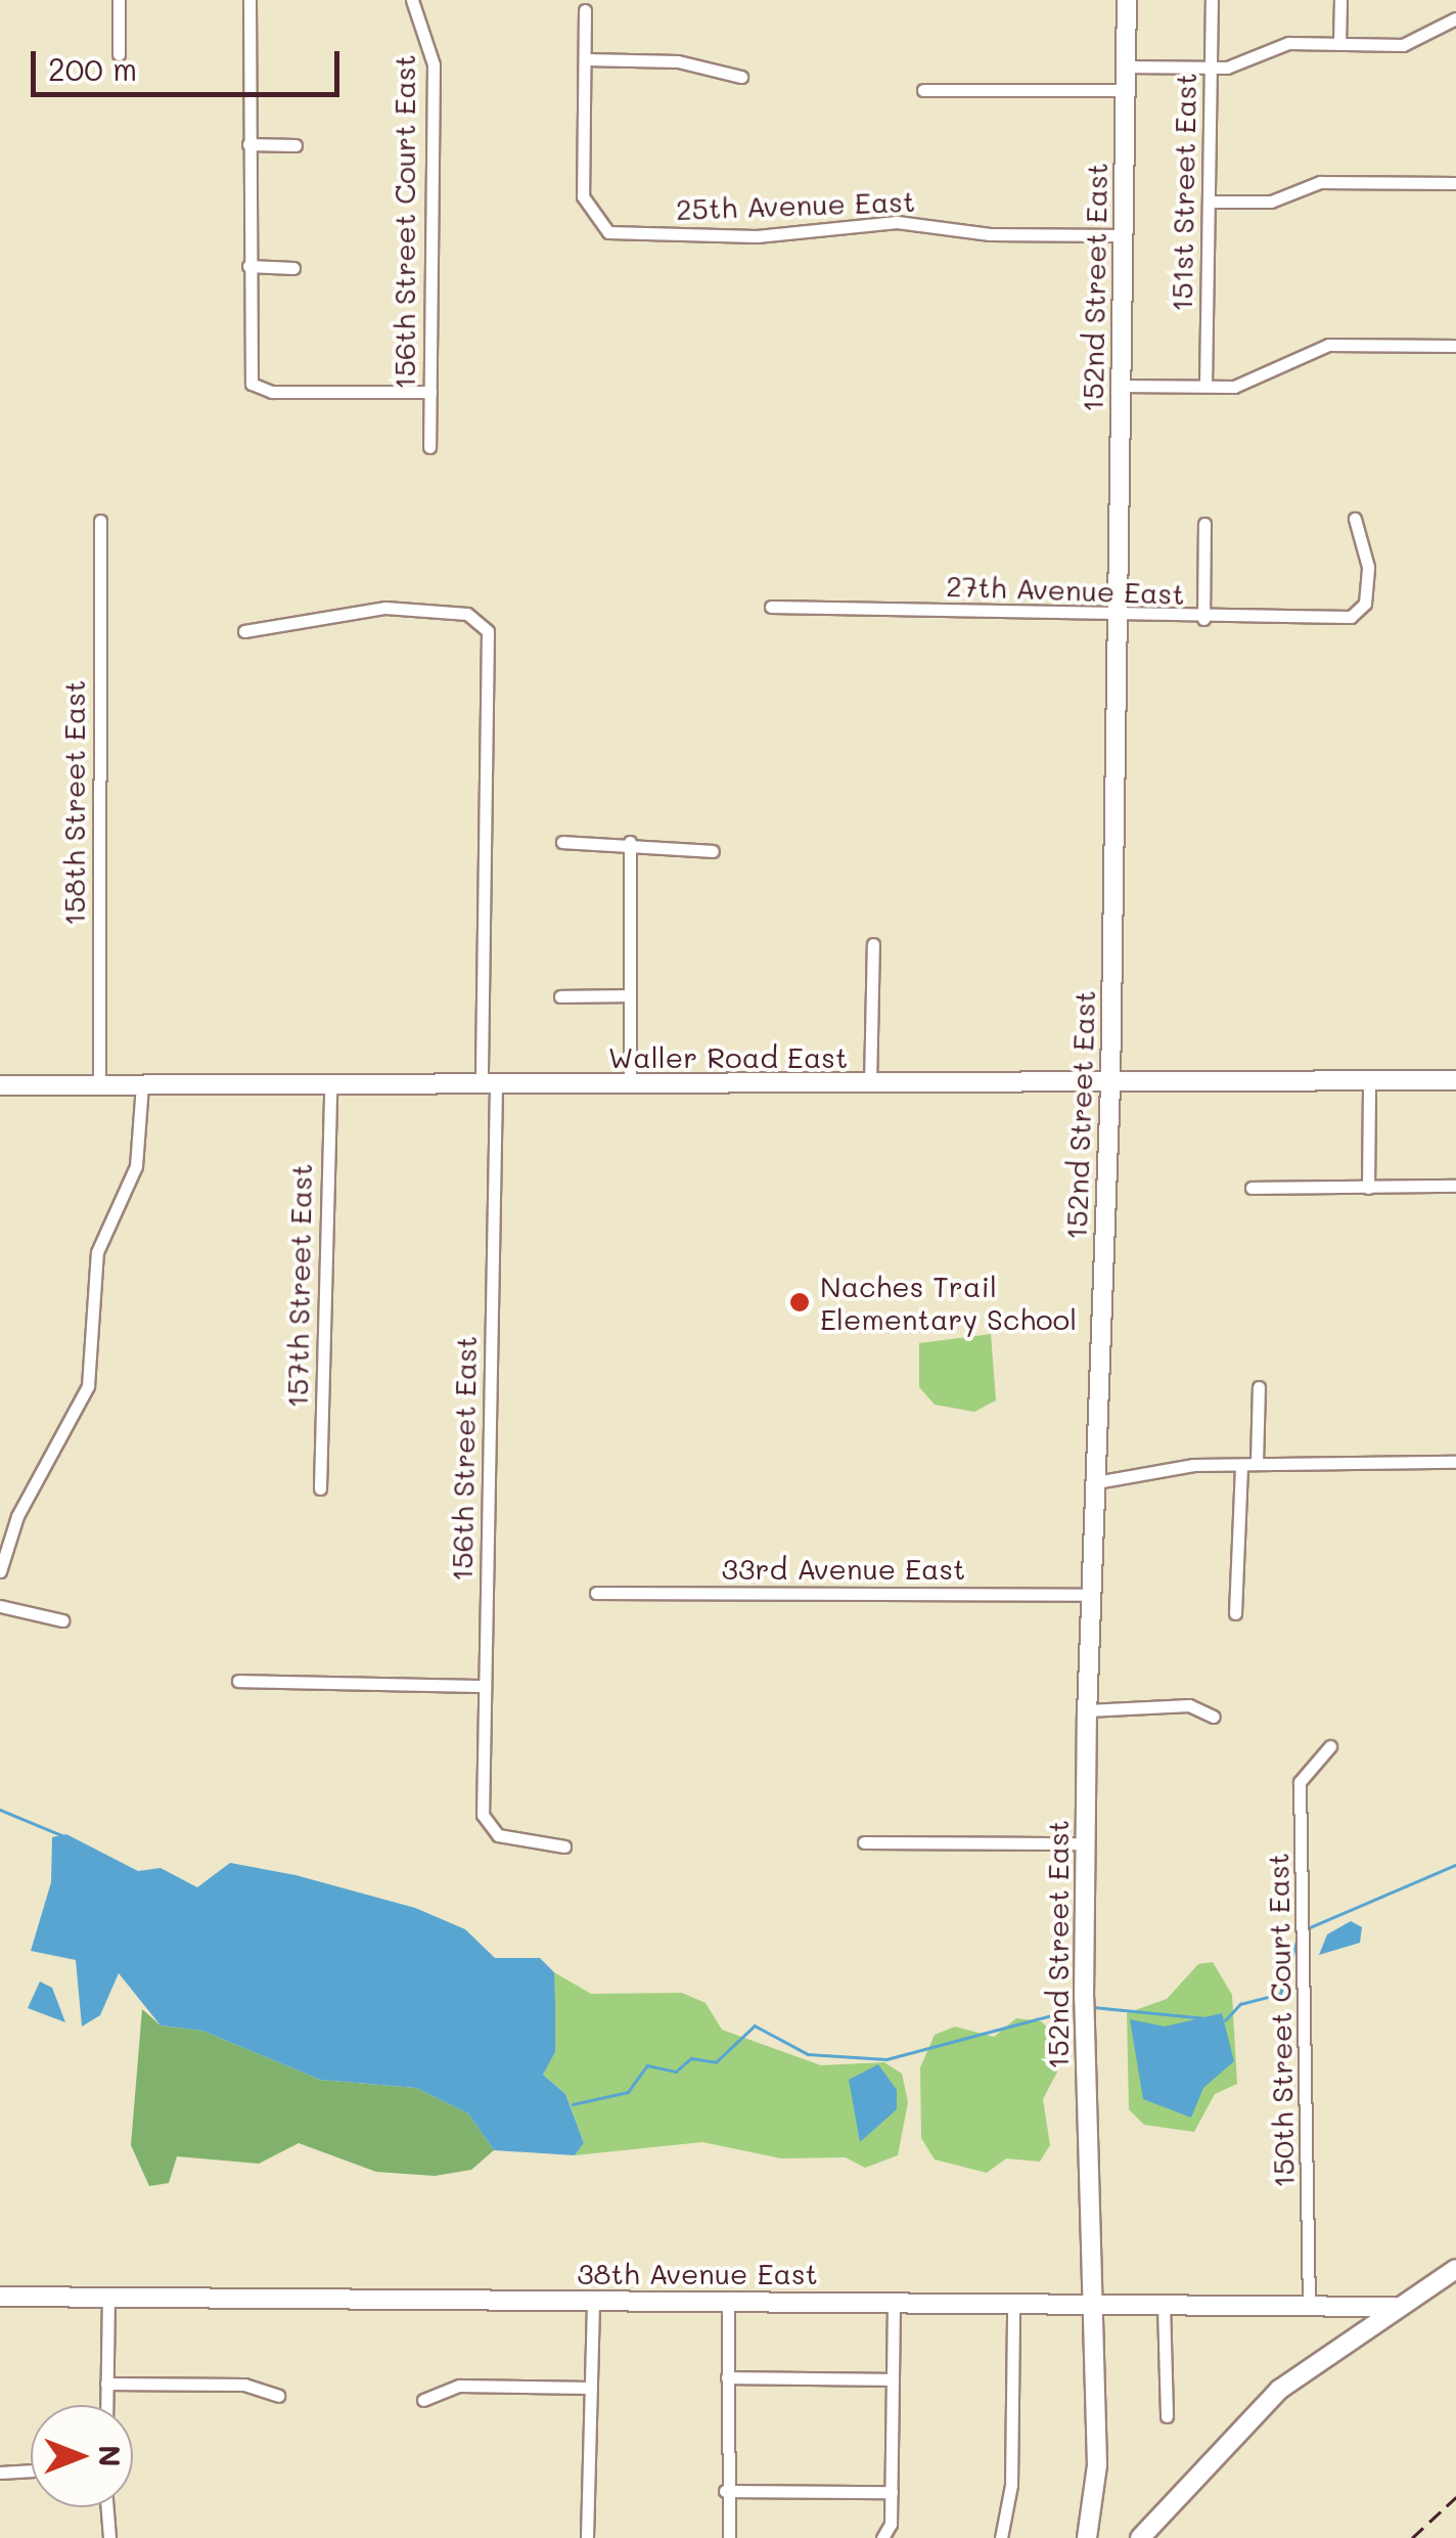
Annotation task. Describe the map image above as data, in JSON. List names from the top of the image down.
{
  "streets": {
    "main road": ["152nd Street East", "Waller Road East", "38th Avenue East"],
    "street": [
      "151st Street East",
      "25th Avenue East",
      "156th Street Court East",
      "27th Avenue East",
      "158th Street East",
      "157th Street East",
      "156th Street East",
      "33rd Avenue East",
      "150th Street Court East"
    ]
  },
  "crossings": [
    ["25th Avenue East", "152nd Street East"],
    ["152nd Street East", "27th Avenue East"],
    ["152nd Street East", "Waller Road East"],
    ["152nd Street East", "33rd Avenue East"],
    ["152nd Street East", "38th Avenue East"],
    ["158th Street East", "Waller Road East"],
    ["Waller Road East", "157th Street East"],
    ["Waller Road East", "156th Street East"],
    ["150th Street Court East", "38th Avenue East"]
  ],
  "places": ["Naches Trail Elementary School"],
  "scale_bar": "200 m",
  "north": "right"
}
